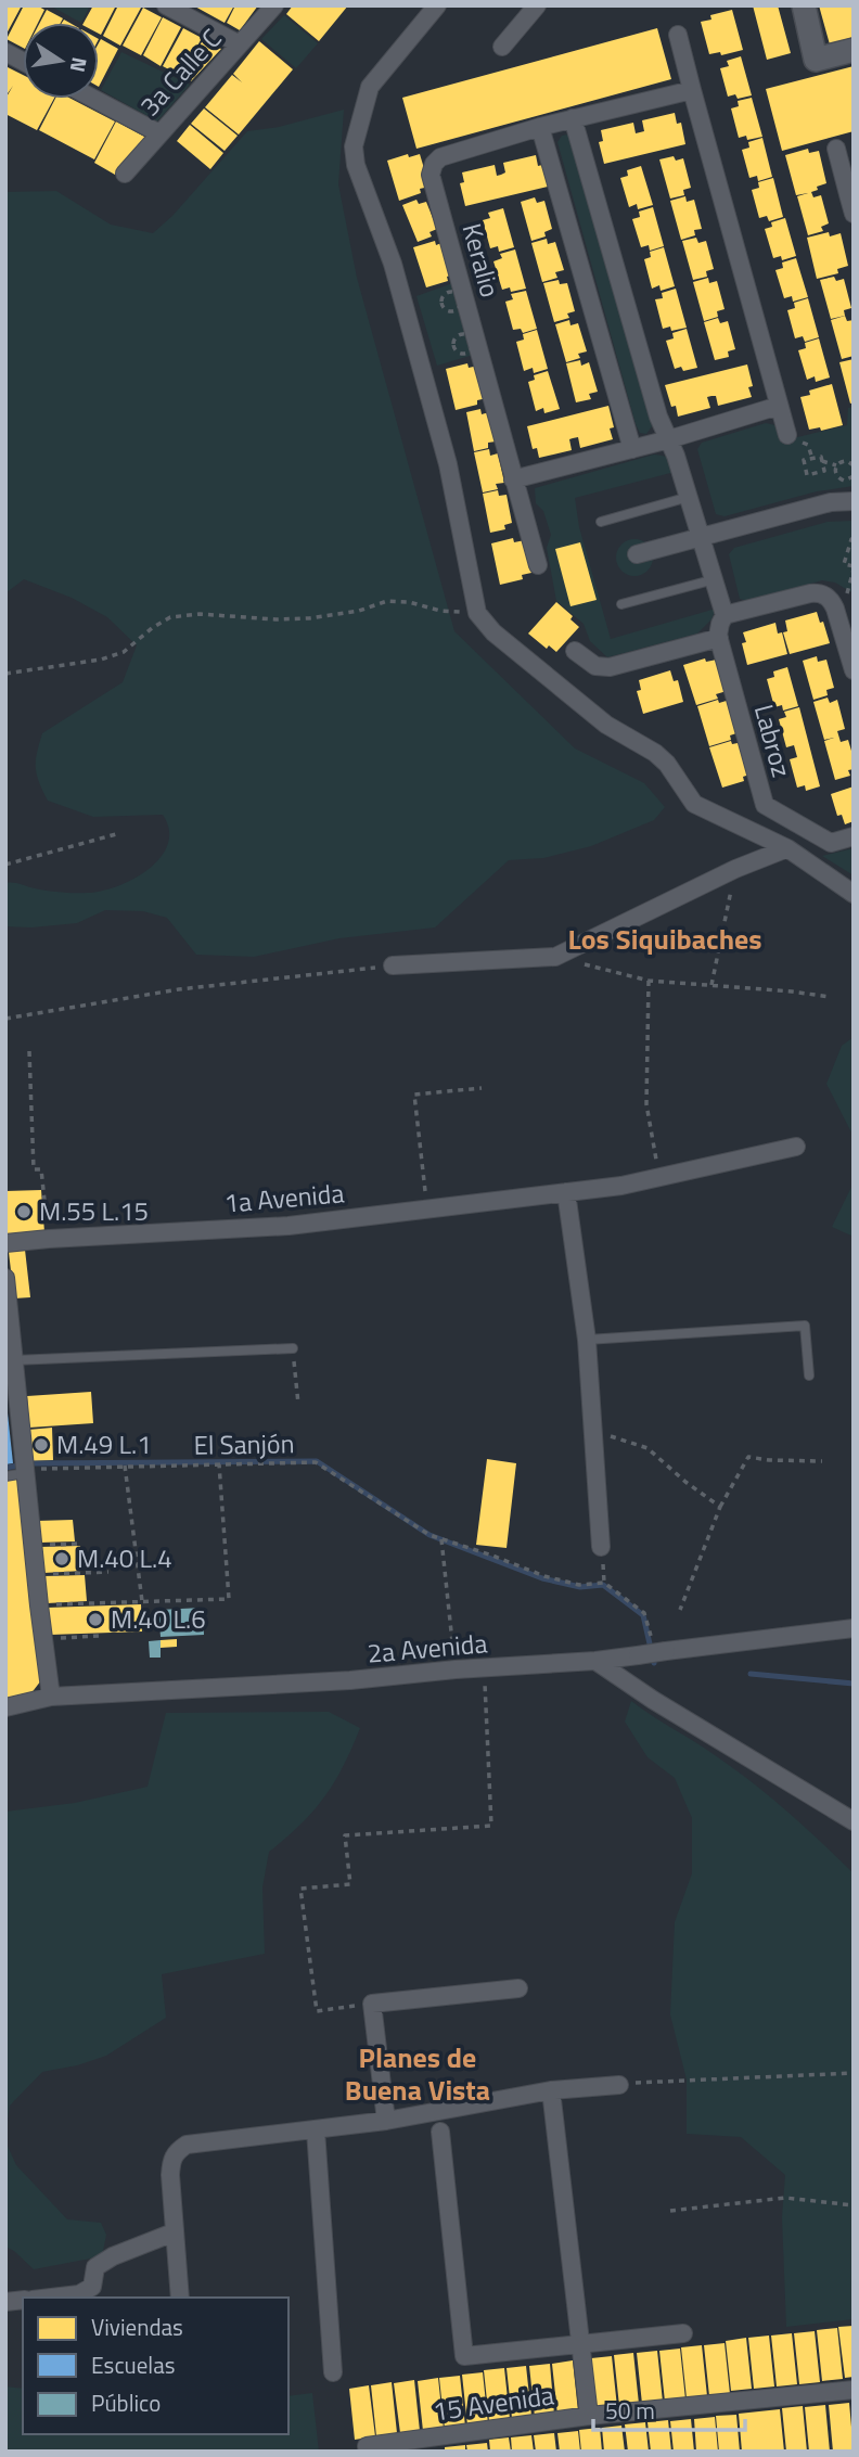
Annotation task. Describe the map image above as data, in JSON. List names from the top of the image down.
{
  "streets": {
    "street": [
      "3a Calle C",
      "Keralio",
      "Labroz",
      "1a Avenida",
      "2a Avenida",
      "15 Avenida"
    ],
    "path": ["El Sanjón"]
  },
  "districts": ["Los Siquibaches", "Planes de Buena Vista"],
  "places": [
    "M.55 L.15",
    "M.49 L.1",
    "M.40 L.4",
    "M.40 L.6"
  ],
  "legend": ["Viviendas", "Escuelas", "Público"],
  "scale_bar": "50 m",
  "north": "right"
}
